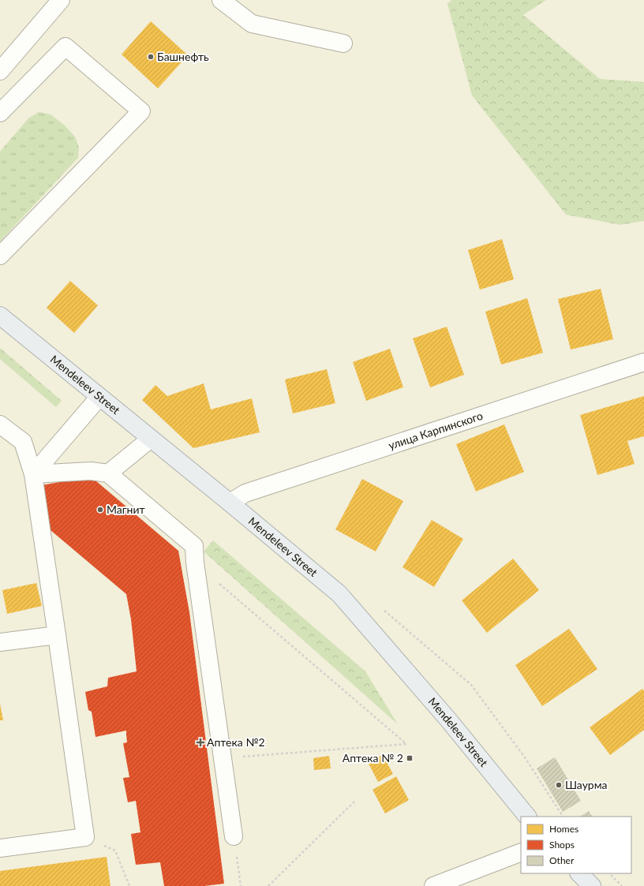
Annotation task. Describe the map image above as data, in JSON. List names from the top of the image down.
{
  "streets": {
    "main road": ["Mendeleev Street"],
    "street": ["улица Карпинского"]
  },
  "crossings": [
    ["Mendeleev Street", "улица Карпинского"]
  ],
  "places": {
    "other": ["Башнефть", "Магнит", "Шаурма"],
    "health": ["Аптека №2"],
    "transit": ["Аптека № 2"]
  },
  "legend": ["Homes", "Shops", "Other"]
}
